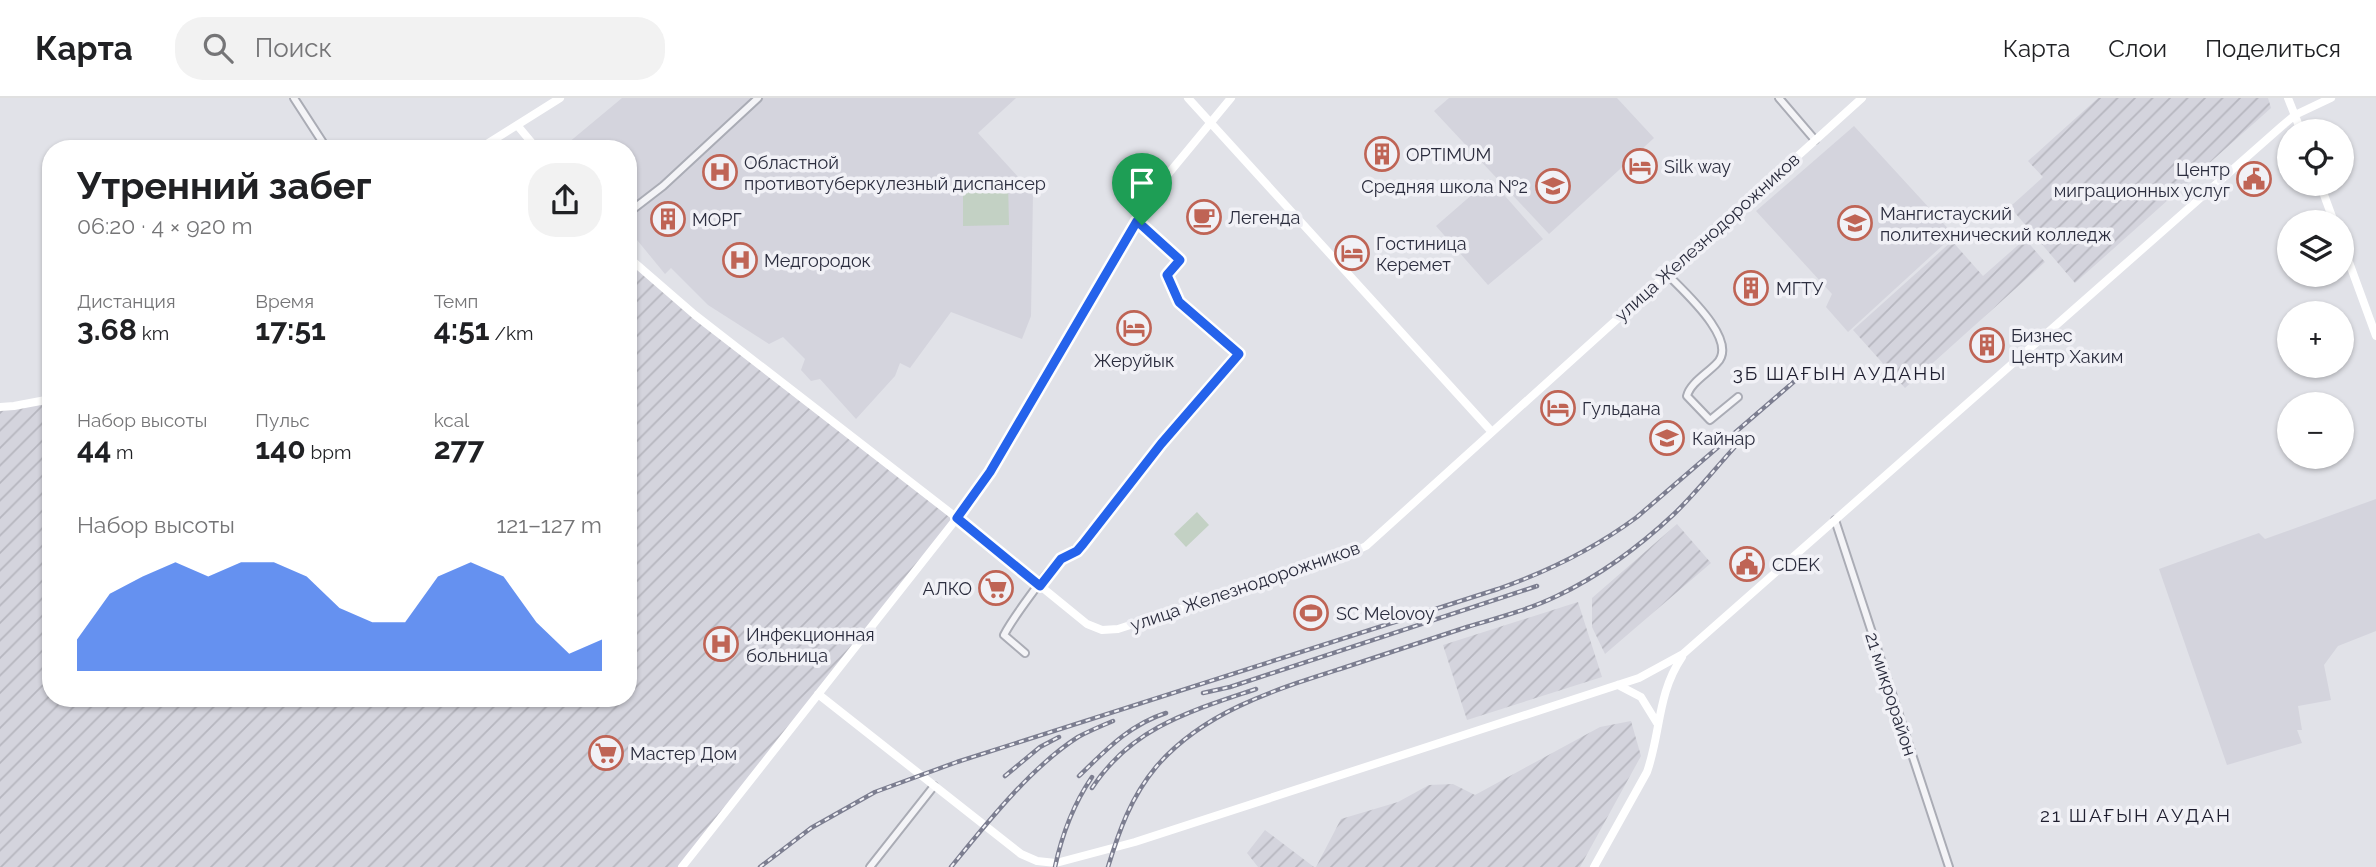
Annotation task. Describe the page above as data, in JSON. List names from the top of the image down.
{
  "streets": {
    "main road": ["улица Железнодорожников"],
    "street": ["21 микрорайон"]
  },
  "districts": ["3Б ШАҒЫН АУДАНЫ", "21 ШАҒЫН АУДАН"],
  "places": {
    "building": [
      "OPTIMUM",
      "МОРГ",
      "МГТУ",
      "Бизнес Центр Хаким"
    ],
    "hotel": [
      "Silk way",
      "Гостиница Керемет",
      "Жеруйык",
      "Гульдана"
    ],
    "hospital": ["Областной противотуберкулезный диспансер", "Медгородок", "Инфекционная больница"],
    "public building": ["Центр миграционных услуг", "CDEK"],
    "school or university": ["Средняя школа №2", "Мангистауский политехнический колледж", "Кайнар"],
    "cafe": ["Легенда"],
    "supermarket": ["АЛКО", "Мастер Дом"],
    "sports": ["SC Melovoy"]
  },
  "page": {
    "header": "Карта",
    "search": "Поиск",
    "nav": ["Карта", "Слои", "Поделиться"],
    "map_buttons": ["+", "−"],
    "heading": ["Утренний забег", "06:20 · 4 × 920 m"],
    "stats": [
      ["Дистанция", "3.68 km"],
      ["Время", "17:51"],
      ["Темп", "4:51 /km"],
      ["Набор высоты", "44 m"],
      ["Пульс", "140 bpm"],
      ["kcal", "277"]
    ],
    "chart": ["Набор высоты", "121–127 m"]
  }
}
